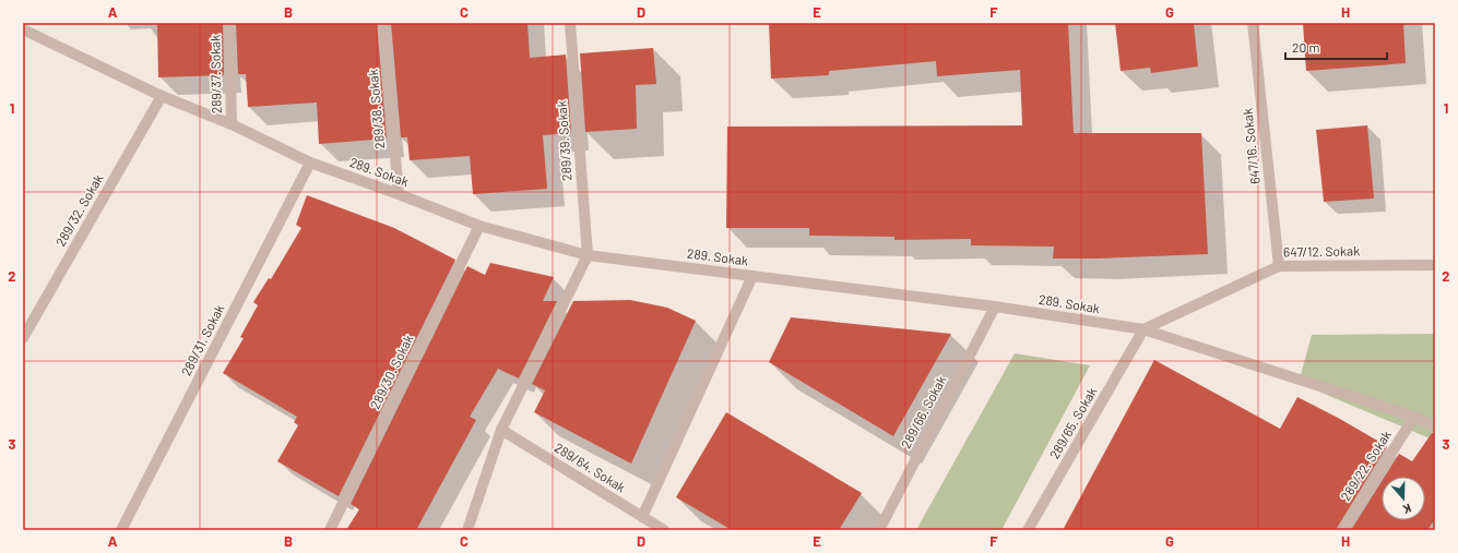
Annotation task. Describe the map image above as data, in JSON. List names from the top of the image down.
{
  "streets": {
    "street": [
      "289/37. Sokak",
      "289/38. Sokak",
      "289/39. Sokak",
      "647/16. Sokak",
      "289. Sokak",
      "289/32. Sokak",
      "647/12. Sokak",
      "289/31. Sokak",
      "289/30. Sokak",
      "289/66. Sokak",
      "289/65. Sokak",
      "289/22. Sokak",
      "289/64. Sokak"
    ]
  },
  "crossings": [
    ["289/37. Sokak", "289. Sokak"],
    ["289/38. Sokak", "289. Sokak"],
    ["289/39. Sokak", "289. Sokak"],
    ["647/16. Sokak", "647/12. Sokak"],
    ["289. Sokak", "289/32. Sokak"],
    ["289. Sokak", "647/12. Sokak"],
    ["289. Sokak", "289/31. Sokak"],
    ["289. Sokak", "289/30. Sokak"],
    ["289. Sokak", "289/66. Sokak"],
    ["289. Sokak", "289/65. Sokak"],
    ["289. Sokak", "289/22. Sokak"],
    ["647/12. Sokak", "289/65. Sokak"]
  ],
  "scale_bar": "20 m",
  "north": "bottom",
  "grid": {
    "columns": [
      "A",
      "B",
      "C",
      "D",
      "E",
      "F",
      "G",
      "H"
    ],
    "rows": ["1", "2", "3"]
  }
}
